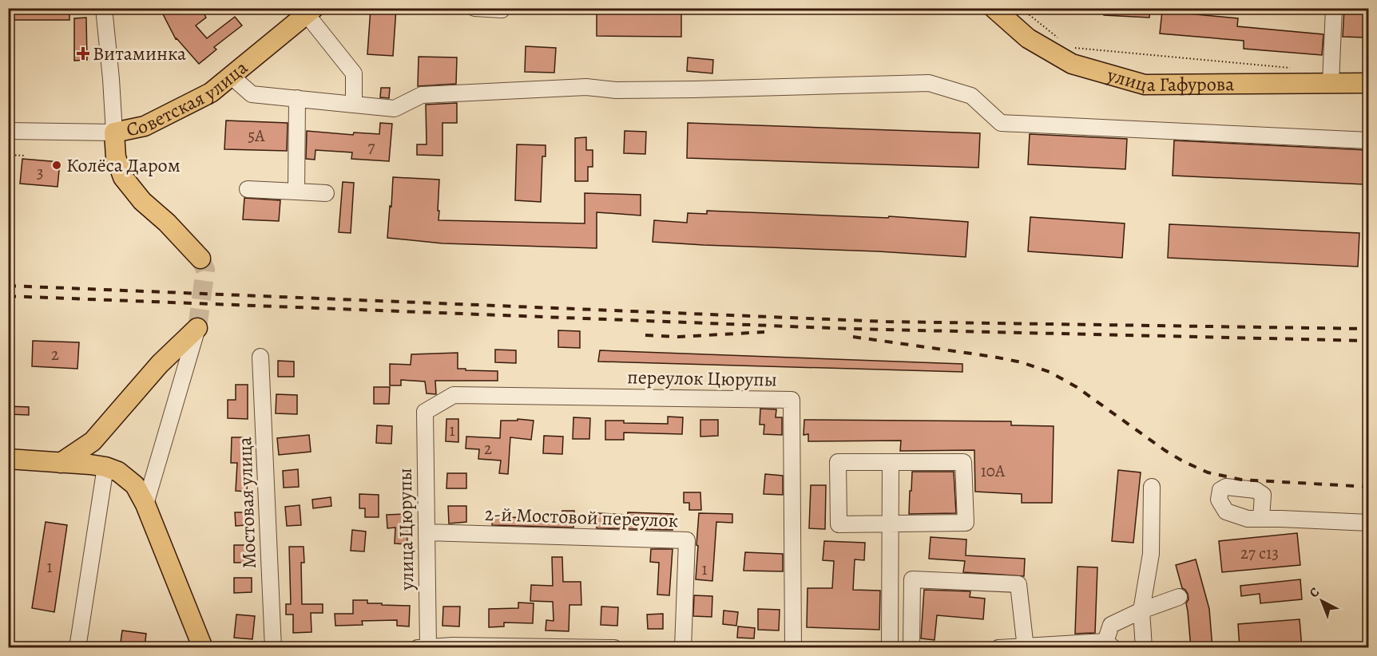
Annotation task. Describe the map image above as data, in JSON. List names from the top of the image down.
{
  "streets": {
    "main road": ["улица Гафурова", "Советская улица"],
    "street": [
      "переулок Цюрупы",
      "Мостовая улица",
      "2-й Мостовой переулок",
      "улица Цюрупы"
    ]
  },
  "crossings": [
    ["переулок Цюрупы", "улица Цюрупы"],
    ["2-й Мостовой переулок", "улица Цюрупы"]
  ],
  "places": {
    "health": ["Витаминка"],
    "other": ["Колёса Даром"]
  },
  "house_numbers": [
    "5А",
    "7",
    "3",
    "2",
    "1",
    "2",
    "10А",
    "27 с13",
    "1",
    "1"
  ],
  "north": "top left"
}
